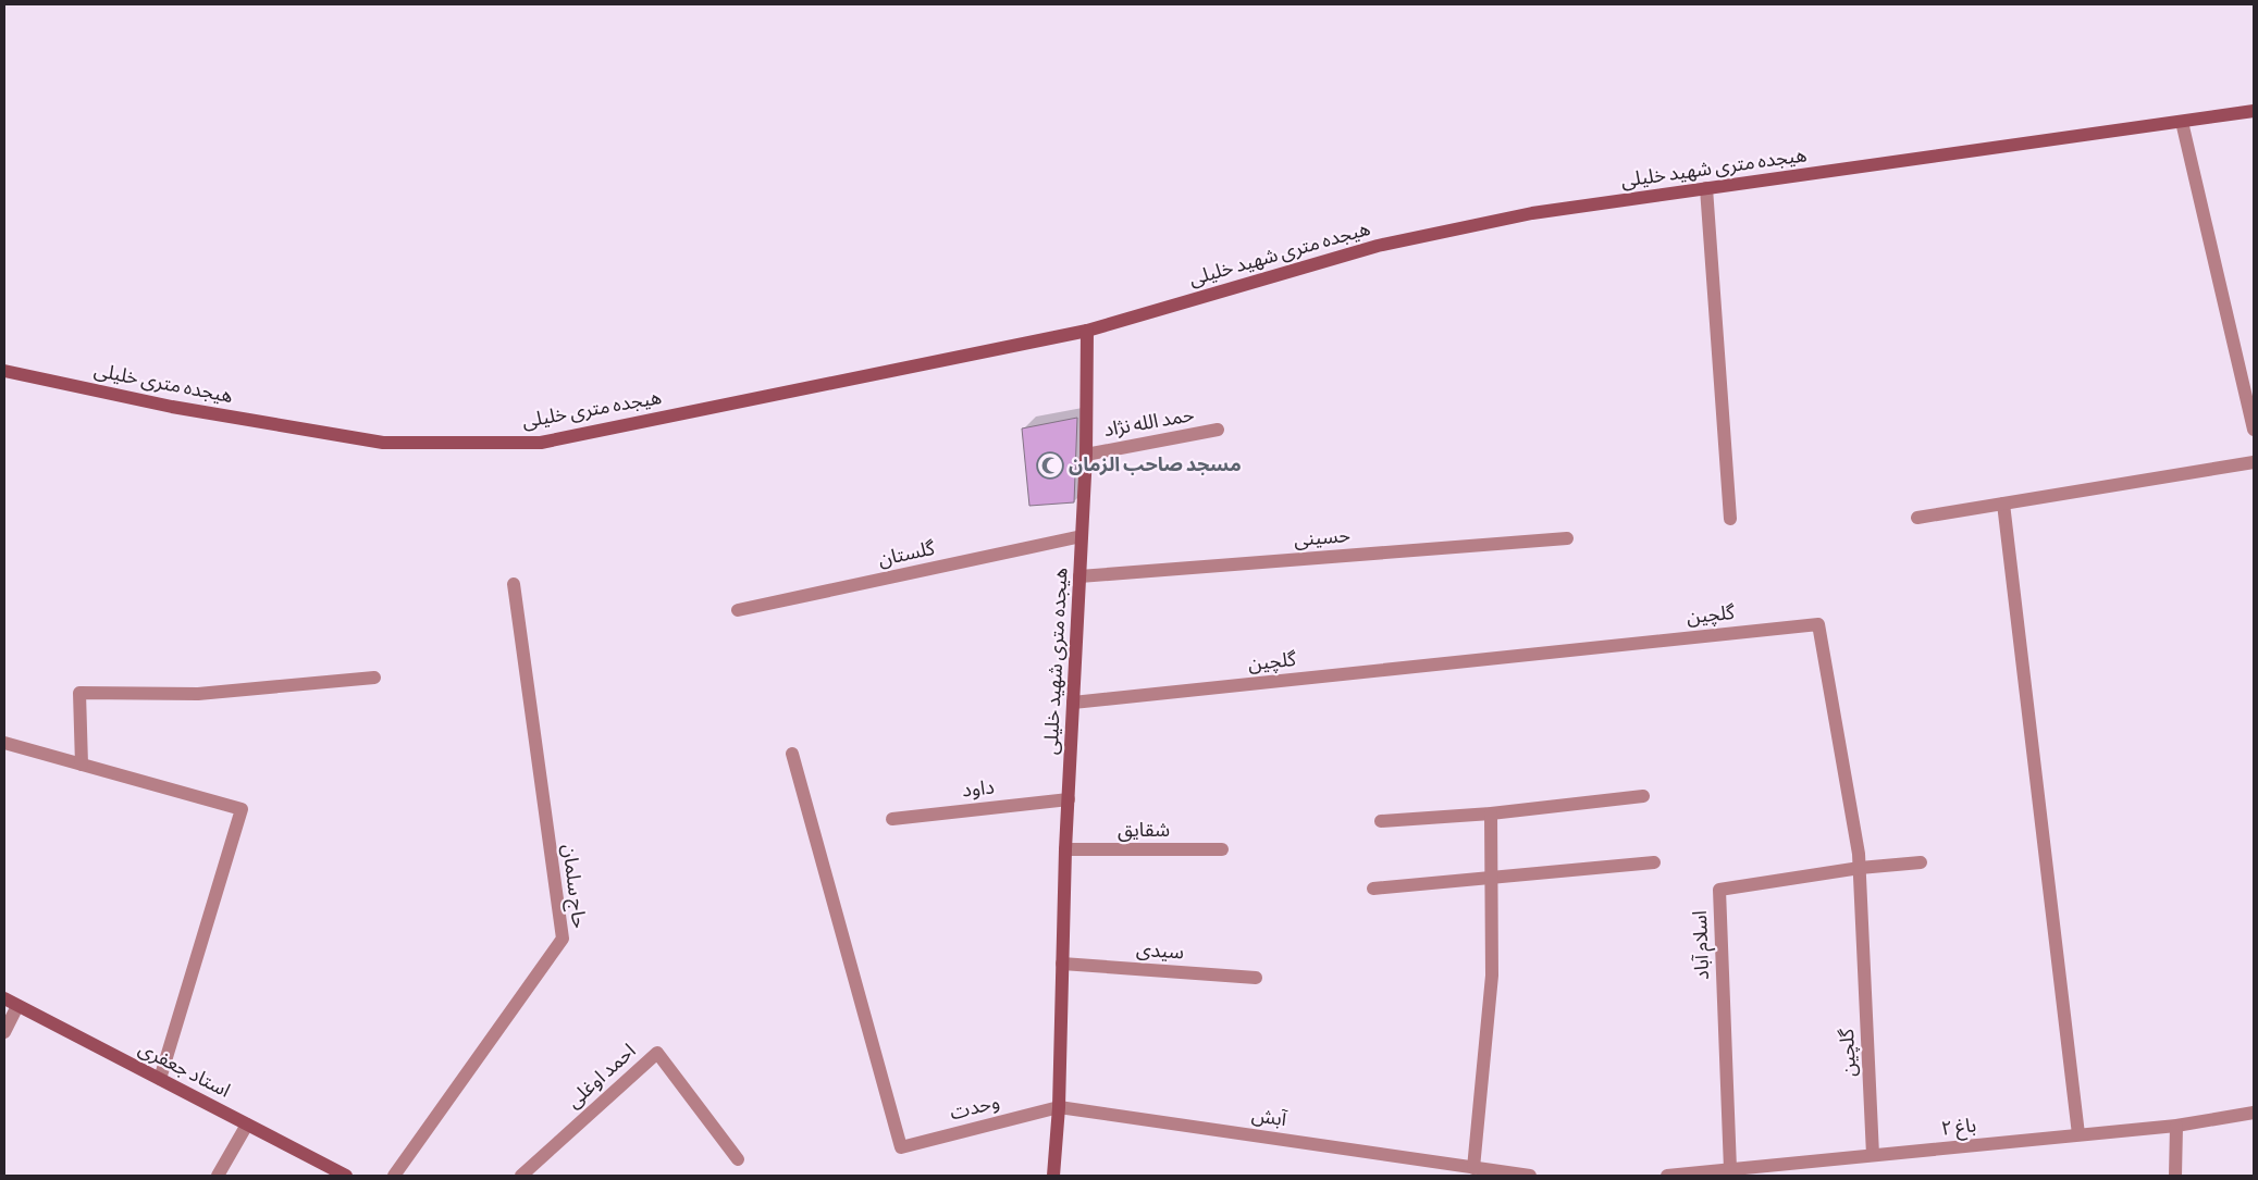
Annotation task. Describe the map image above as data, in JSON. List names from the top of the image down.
{
  "streets": {
    "main road": ["هیجده متری شهید خلیلی", "هیجده متری خلیلی", "استاد جعفری"],
    "street": [
      "حمد الله نژاد",
      "حسینی",
      "گلستان",
      "گلچین",
      "داود",
      "شقایق",
      "حاج سلمان",
      "اسلام آباد",
      "سیدی",
      "احمد اوغلی",
      "وحدت",
      "آبش",
      "باغ ۲"
    ]
  },
  "crossings": [
    ["هیجده متری شهید خلیلی", "هیجده متری خلیلی"],
    ["هیجده متری شهید خلیلی", "حمد الله نژاد"],
    ["هیجده متری شهید خلیلی", "حسینی"],
    ["هیجده متری شهید خلیلی", "گلستان"],
    ["هیجده متری شهید خلیلی", "گلچین"],
    ["هیجده متری شهید خلیلی", "داود"],
    ["هیجده متری شهید خلیلی", "شقایق"],
    ["هیجده متری شهید خلیلی", "سیدی"],
    ["هیجده متری شهید خلیلی", "وحدت"],
    ["هیجده متری شهید خلیلی", "آبش"],
    ["گلچین", "اسلام آباد"],
    ["گلچین", "باغ ۲"],
    ["اسلام آباد", "باغ ۲"],
    ["وحدت", "آبش"]
  ],
  "places": {
    "mosque": ["مسجد صاحب الزمان"]
  }
}
